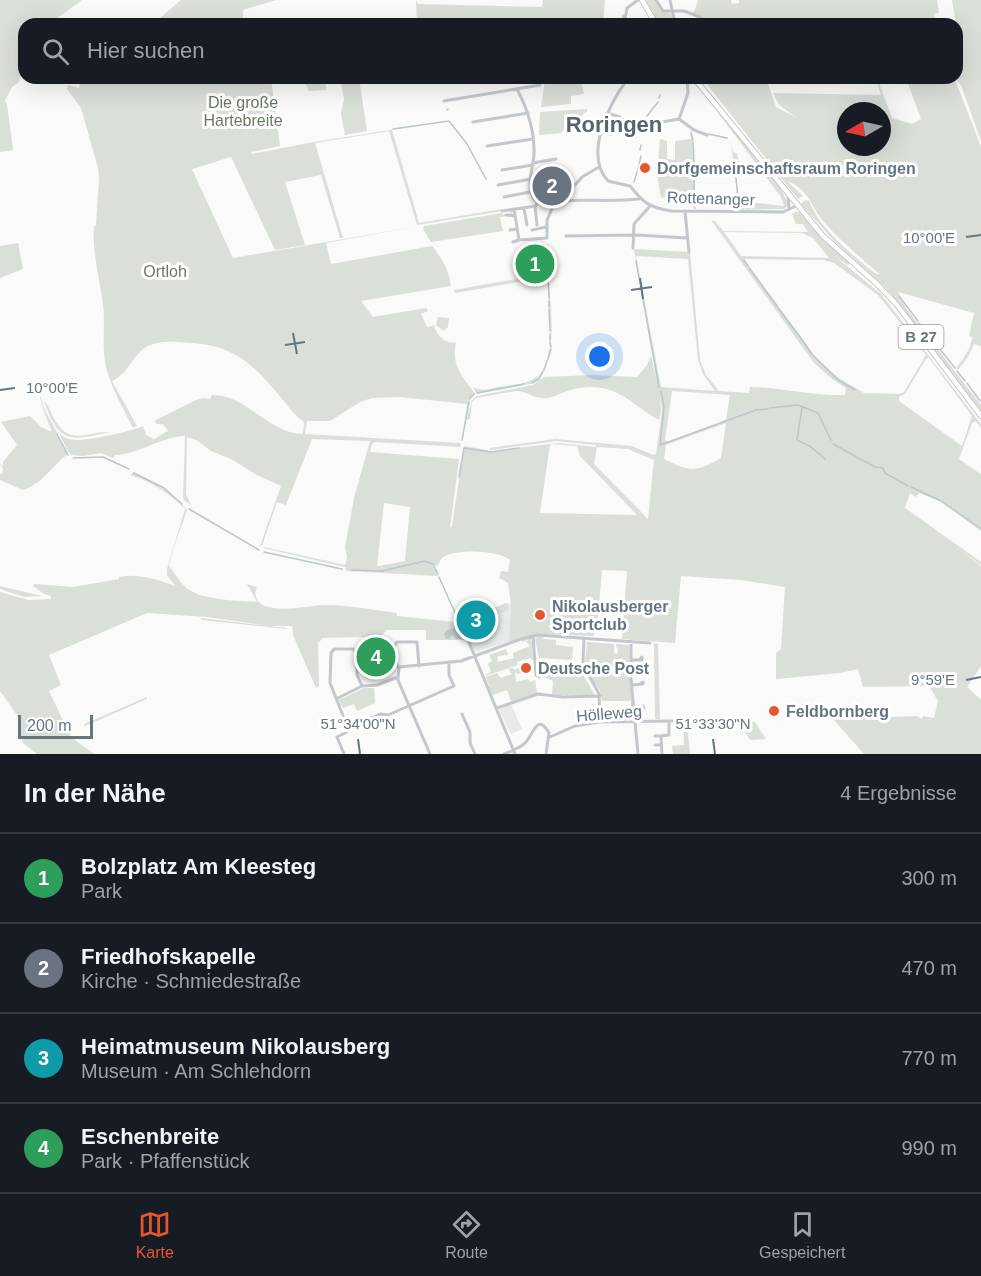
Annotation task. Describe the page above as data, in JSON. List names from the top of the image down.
{
  "streets": {
    "main road": ["B 27"],
    "street": ["Rottenanger", "Hölleweg"]
  },
  "crossings": [
    ["Rottenanger", "B 27"]
  ],
  "districts": ["Roringen"],
  "parks": ["Die große Hartebreite", "Ortloh"],
  "places": [
    "Dorfgemeinschaftsraum Roringen",
    "Nikolausberger Sportclub",
    "Deutsche Post",
    "Feldbornberg"
  ],
  "scale_bar": "200 m",
  "north": "left",
  "page": {
    "search": "Hier suchen",
    "pins": [
      "2",
      "1",
      "3",
      "4"
    ],
    "scale": "200 m",
    "heading": ["In der Nähe", "4 Ergebnisse"],
    "list": [
      {
        "mark": "1",
        "name": "Bolzplatz Am Kleesteg",
        "note": "Park",
        "value": "300 m"
      },
      {
        "mark": "2",
        "name": "Friedhofskapelle",
        "note": "Kirche · Schmiedestraße",
        "value": "470 m"
      },
      {
        "mark": "3",
        "name": "Heimatmuseum Nikolausberg",
        "note": "Museum · Am Schlehdorn",
        "value": "770 m"
      },
      {
        "mark": "4",
        "name": "Eschenbreite",
        "note": "Park · Pfaffenstück",
        "value": "990 m"
      }
    ],
    "nav": ["Karte", "Route", "Gespeichert"]
  },
  "coordinates": [
    "10°00'E",
    "9°59'E",
    "51°34'00\"N",
    "51°33'30\"N"
  ]
}
